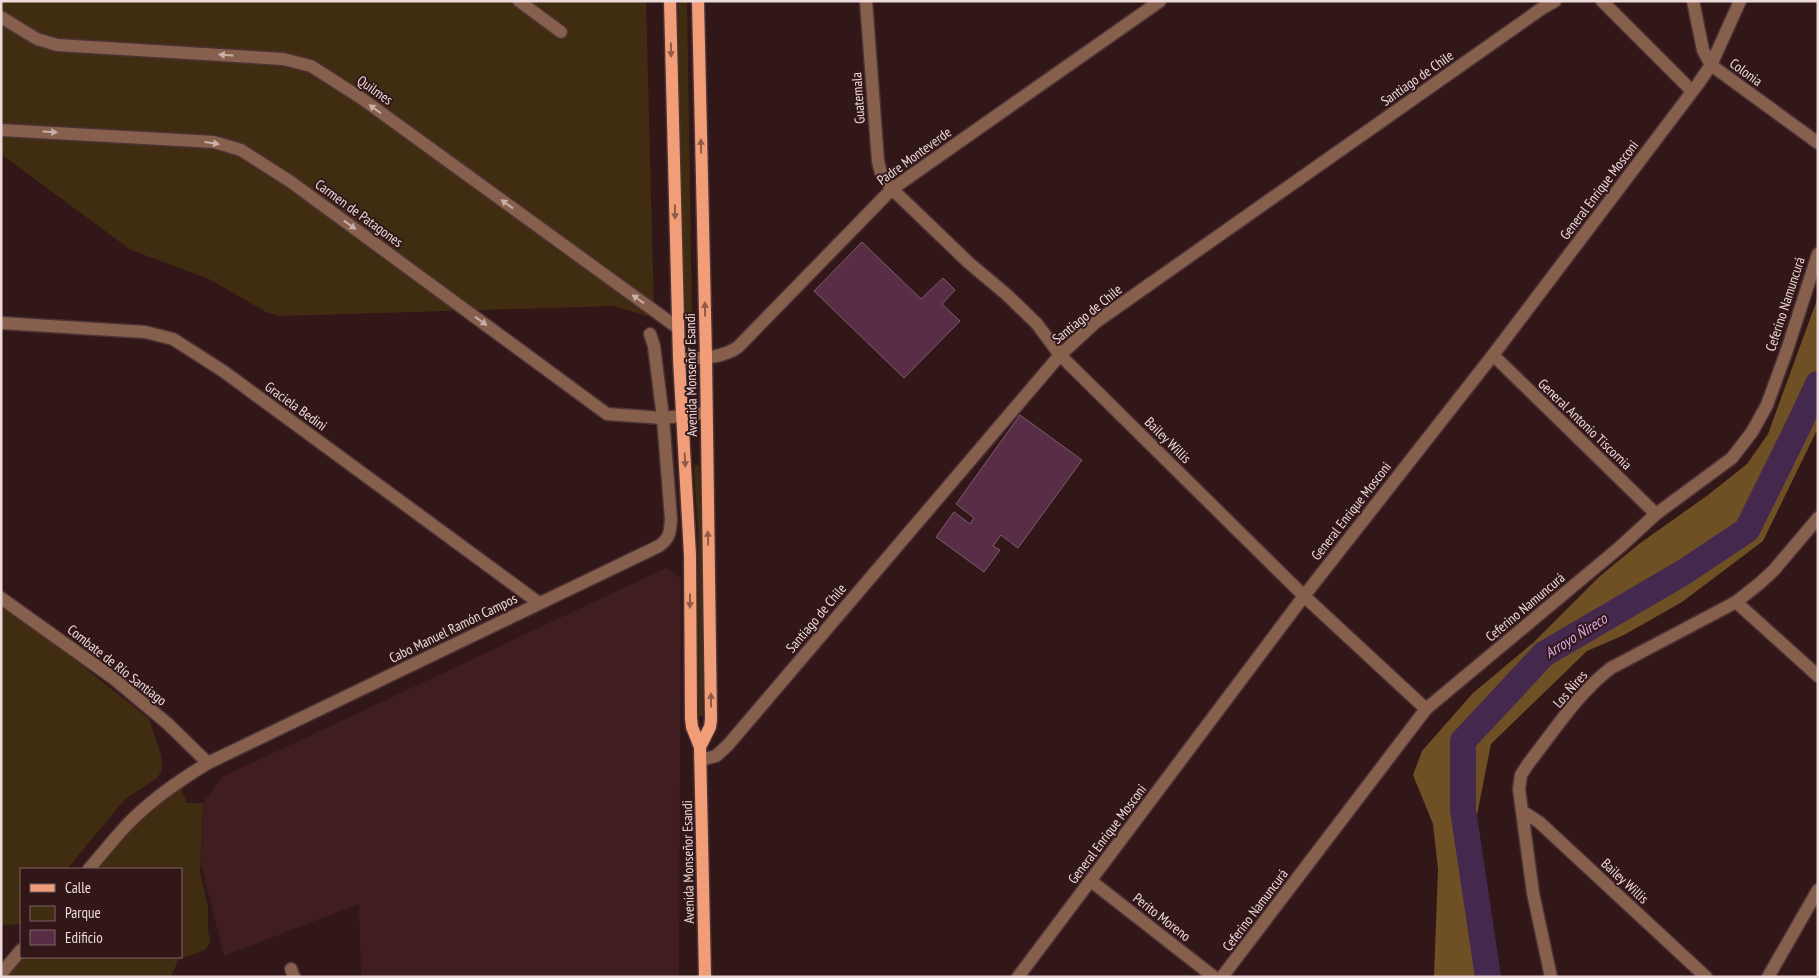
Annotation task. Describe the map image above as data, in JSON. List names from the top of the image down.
{
  "streets": {
    "main road": ["Avenida Monseñor Esandi"],
    "street": [
      "Colonia",
      "Santiago de Chile",
      "Quilmes",
      "Guatemala",
      "Padre Monteverde",
      "General Enrique Mosconi",
      "Carmen de Patagones",
      "Ceferino Namuncurá",
      "Graciela Bedini",
      "General Antonio Tiscornia",
      "Bailey Willis",
      "Cabo Manuel Ramón Campos",
      "Combate de Río Santiago",
      "Los Ñires",
      "Perito Moreno"
    ]
  },
  "crossings": [
    ["Colonia", "General Enrique Mosconi"],
    ["Santiago de Chile", "Avenida Monseñor Esandi"],
    ["Santiago de Chile", "Bailey Willis"],
    ["Quilmes", "Avenida Monseñor Esandi"],
    ["Guatemala", "Padre Monteverde"],
    ["Guatemala", "Bailey Willis"],
    ["Padre Monteverde", "Avenida Monseñor Esandi"],
    ["Padre Monteverde", "Bailey Willis"],
    ["General Enrique Mosconi", "General Antonio Tiscornia"],
    ["General Enrique Mosconi", "Bailey Willis"],
    ["General Enrique Mosconi", "Perito Moreno"],
    ["Carmen de Patagones", "Avenida Monseñor Esandi"],
    ["Carmen de Patagones", "Cabo Manuel Ramón Campos"],
    ["Ceferino Namuncurá", "General Antonio Tiscornia"],
    ["Ceferino Namuncurá", "Bailey Willis"],
    ["Graciela Bedini", "Cabo Manuel Ramón Campos"],
    ["Bailey Willis", "Los Ñires"],
    ["Cabo Manuel Ramón Campos", "Combate de Río Santiago"]
  ],
  "one_way": ["Quilmes", "Carmen de Patagones"],
  "water": ["Arroyo Ñireco"],
  "legend": ["Calle", "Parque", "Edificio"]
}
